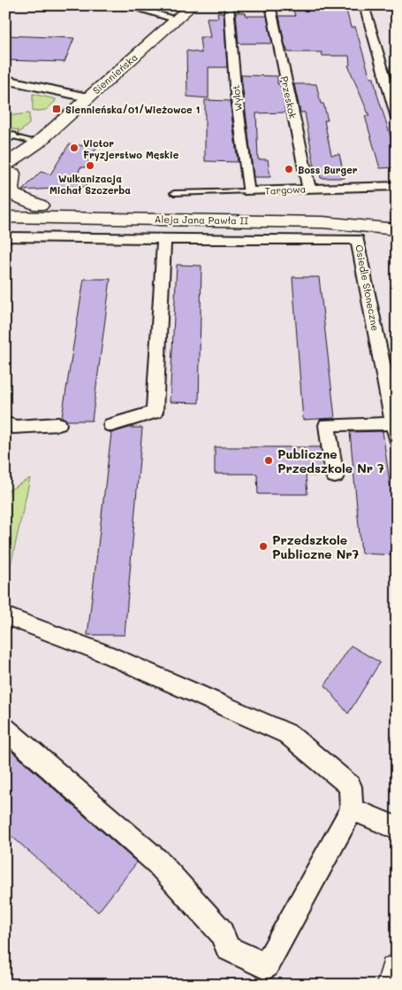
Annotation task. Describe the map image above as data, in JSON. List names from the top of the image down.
{
  "streets": {
    "main road": ["Siennieńska", "Aleja Jana Pawła II"],
    "street": [
      "Przeskok",
      "Wylot",
      "Targowa",
      "Osiedle Słoneczne"
    ]
  },
  "crossings": [
    ["Przeskok", "Targowa"],
    ["Wylot", "Targowa"]
  ],
  "places": {
    "transit": ["Siennieńska/01/Wieżowce 1"],
    "other": [
      "Victor Fryzjerstwo Męskie",
      "Wulkanizacja Michał Szczerba",
      "Boss Burger",
      "Publiczne Przedszkole Nr 7",
      "Przedszkole Publiczne Nr7"
    ]
  }
}
